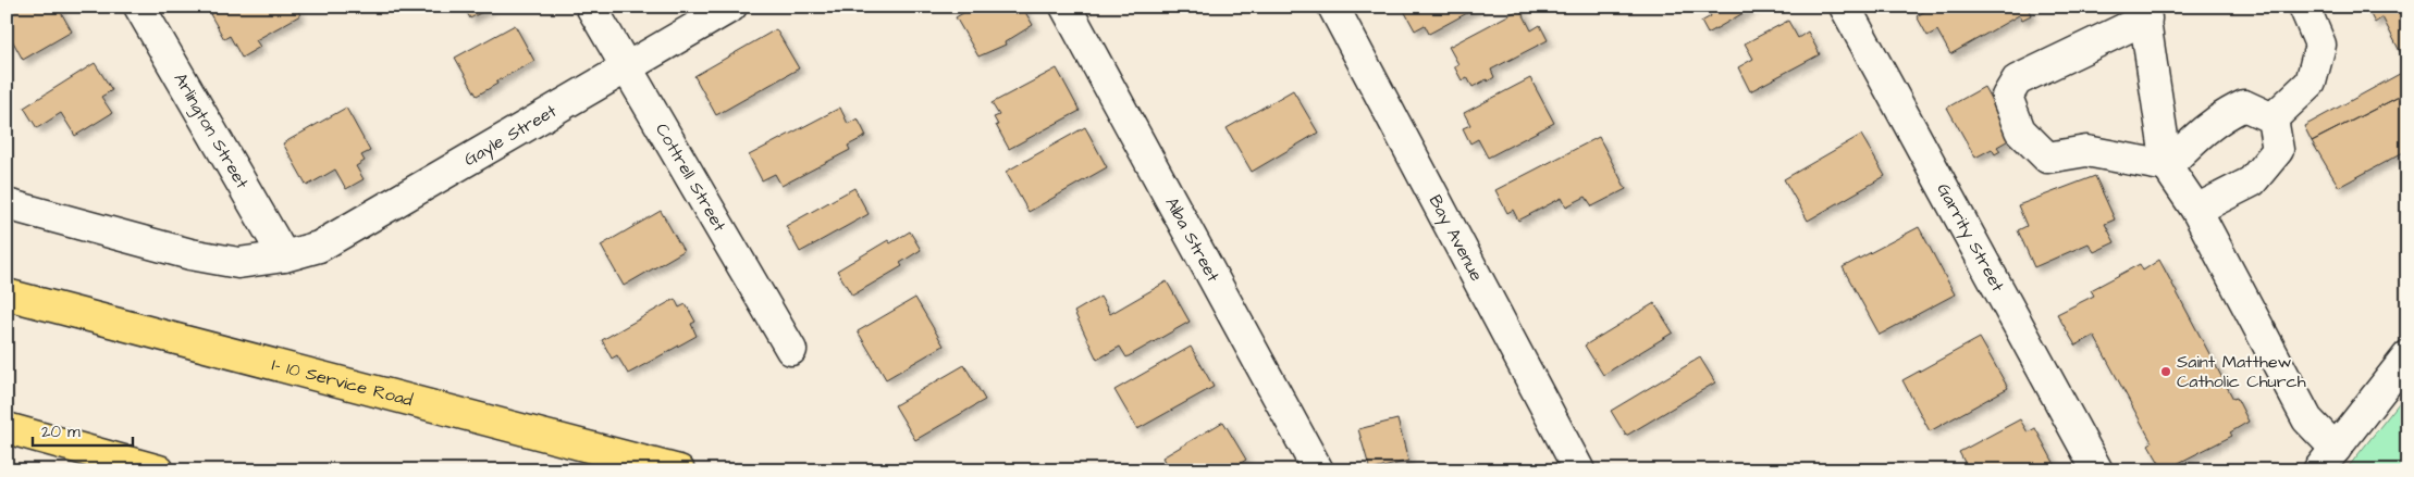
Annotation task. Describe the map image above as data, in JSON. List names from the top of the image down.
{
  "streets": {
    "main road": ["I- 10 Service Road"],
    "street": [
      "Arlington Street",
      "Gayle Street",
      "Cottrell Street",
      "Garrity Street",
      "Alba Street",
      "Bay Avenue"
    ]
  },
  "crossings": [
    ["Arlington Street", "Gayle Street"],
    ["Gayle Street", "Cottrell Street"]
  ],
  "places": ["Saint Matthew Catholic Church"],
  "scale_bar": "20 m"
}
